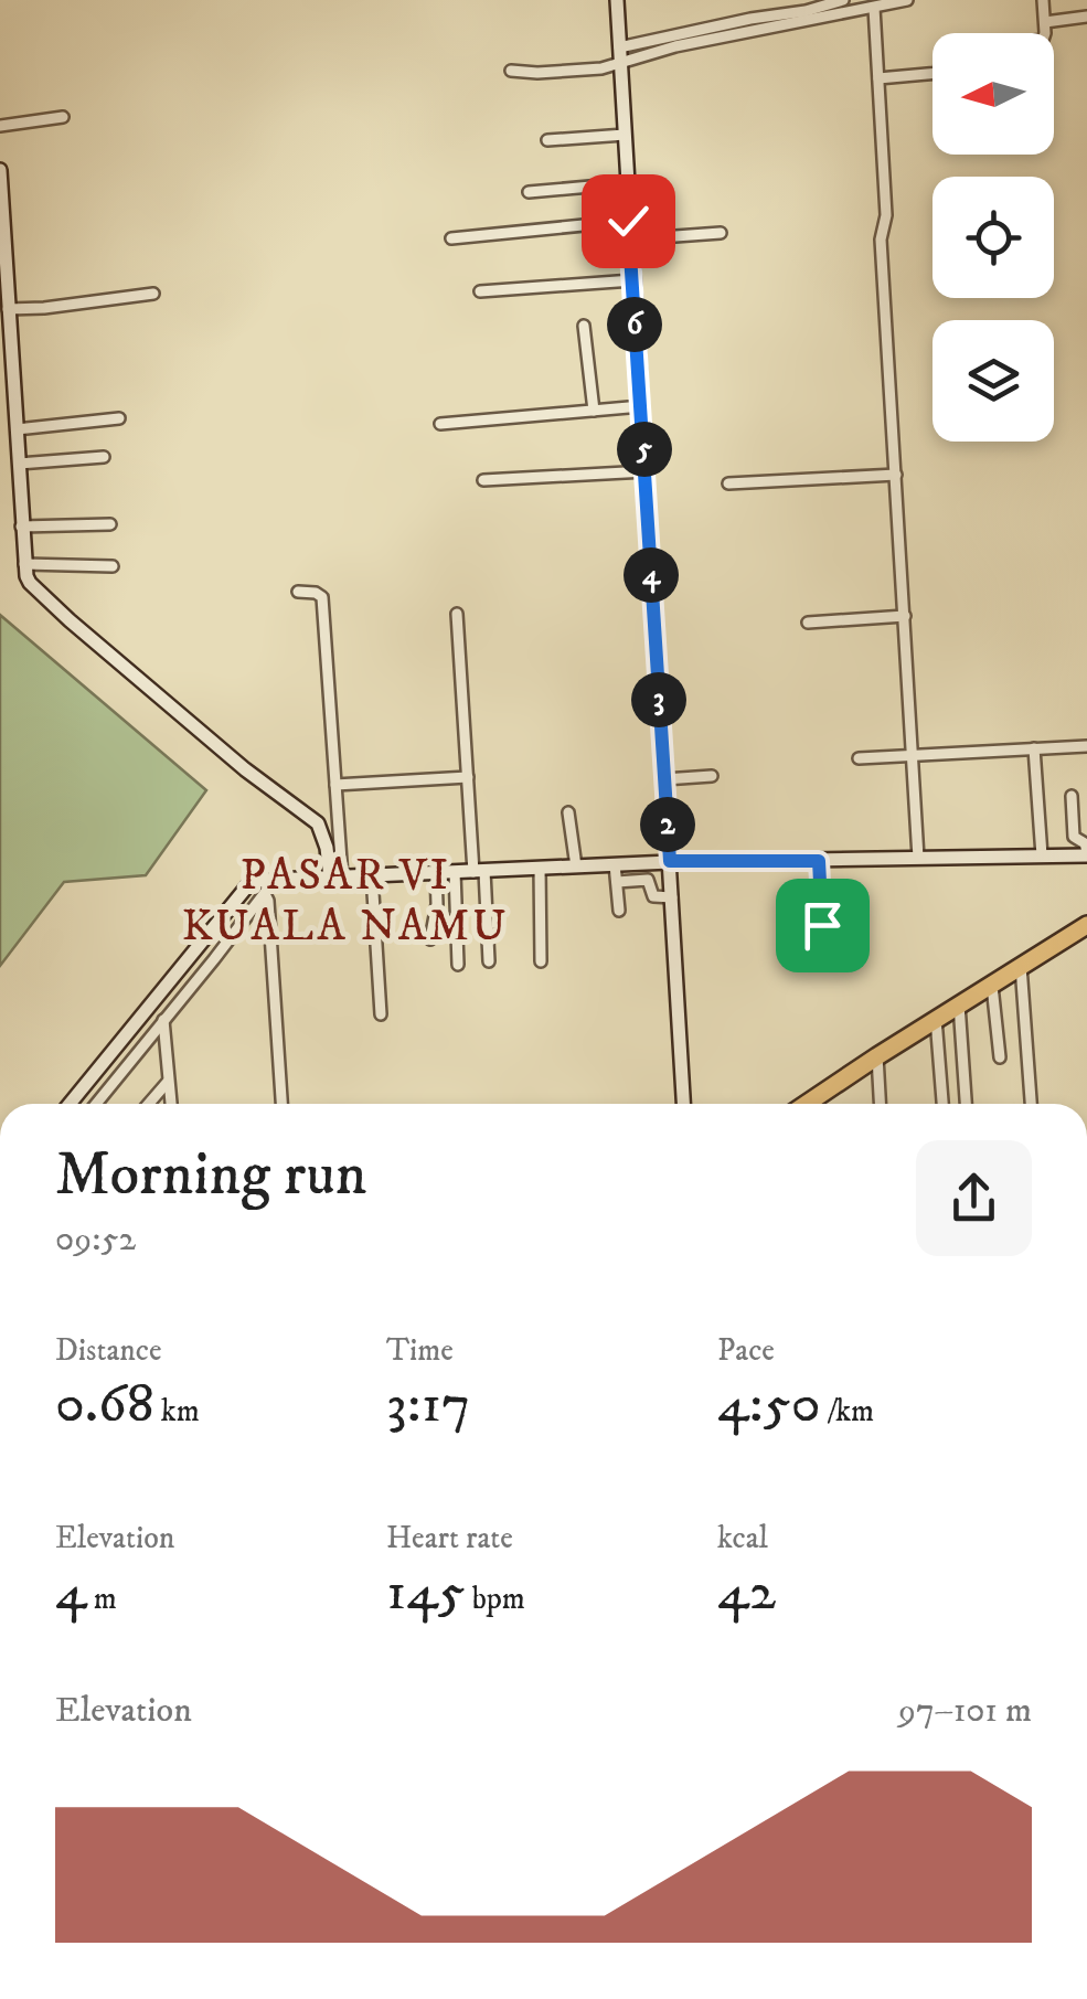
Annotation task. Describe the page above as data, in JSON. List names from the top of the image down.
{
  "districts": ["PASAR VI KUALA NAMU"],
  "north": "left",
  "page": {
    "pins": [
      "6",
      "5",
      "4",
      "3",
      "2"
    ],
    "heading": ["Morning run", "09:52"],
    "stats": [
      ["Distance", "0.68 km"],
      ["Time", "3:17"],
      ["Pace", "4:50 /km"],
      ["Elevation", "4 m"],
      ["Heart rate", "145 bpm"],
      ["kcal", "42"]
    ],
    "chart": ["Elevation", "97–101 m"]
  }
}
